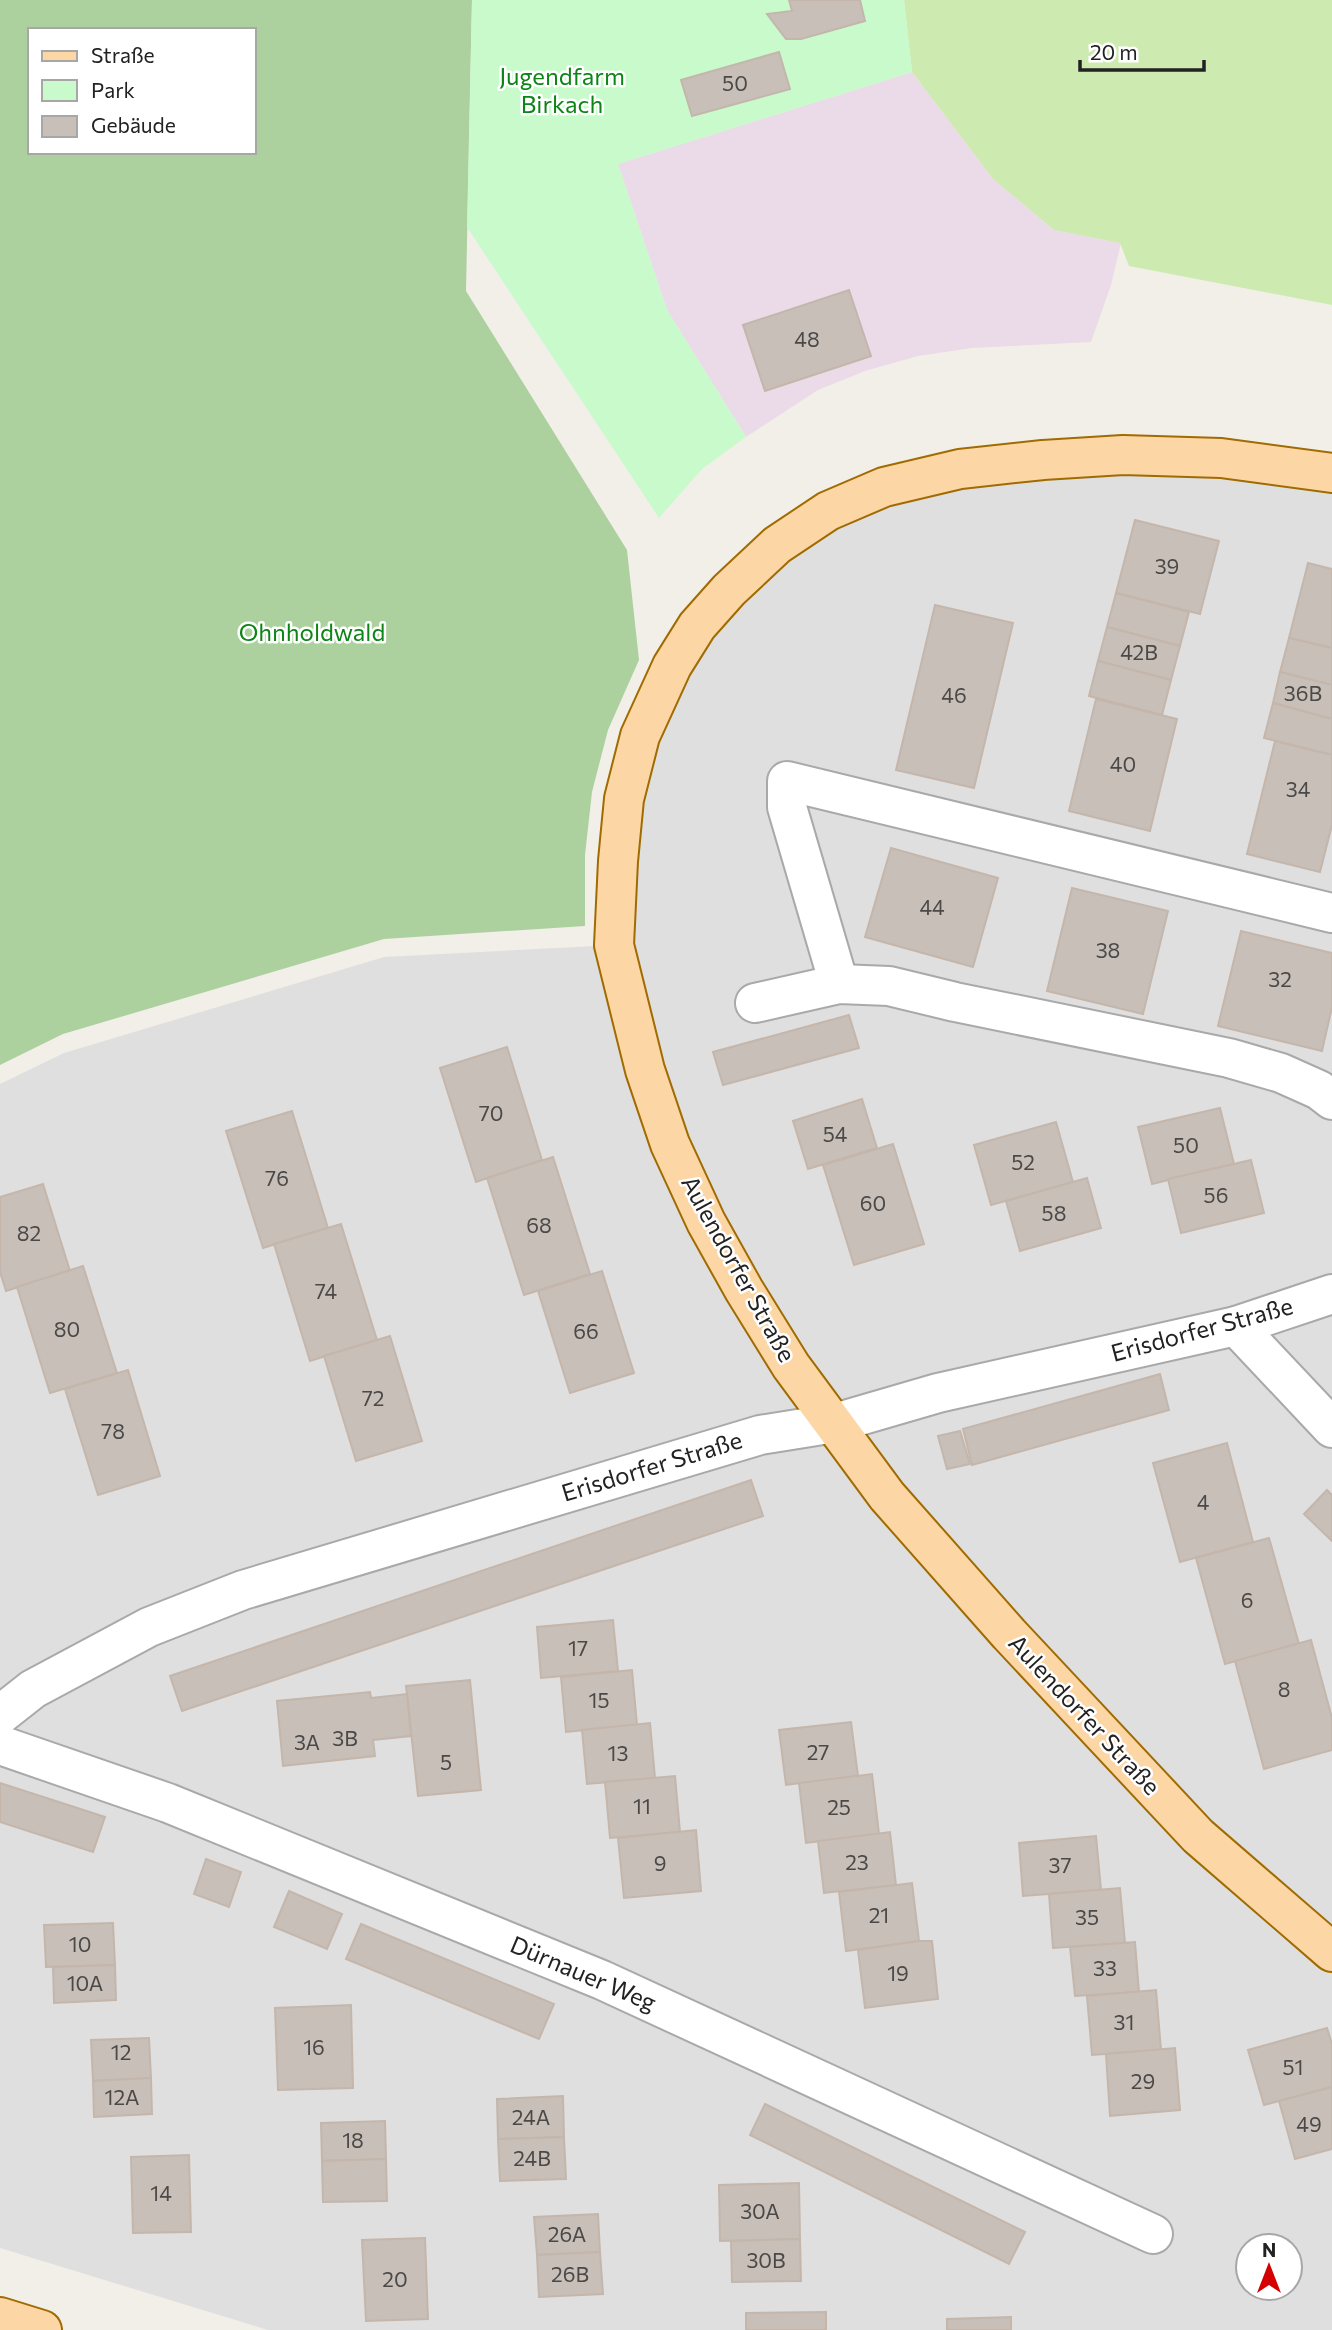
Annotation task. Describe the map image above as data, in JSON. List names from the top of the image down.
{
  "streets": {
    "main road": ["Aulendorfer Straße"],
    "street": ["Erisdorfer Straße", "Dürnauer Weg"]
  },
  "crossings": [
    ["Aulendorfer Straße", "Erisdorfer Straße"]
  ],
  "parks": ["Jugendfarm Birkach", "Ohnholdwald"],
  "house_numbers": [
    "50",
    "48",
    "39",
    "42B",
    "36B",
    "46",
    "40",
    "34",
    "44",
    "38",
    "32",
    "70",
    "54",
    "50",
    "52",
    "76",
    "56",
    "60",
    "58",
    "68",
    "82",
    "74",
    "80",
    "66",
    "72",
    "78",
    "4",
    "6",
    "17",
    "8",
    "15",
    "3B",
    "3A",
    "27",
    "13",
    "5",
    "11",
    "25",
    "23",
    "9",
    "37",
    "21",
    "35",
    "10",
    "33",
    "19",
    "10A",
    "31",
    "16",
    "12",
    "51",
    "29",
    "12A",
    "24A",
    "49",
    "18",
    "24B",
    "14",
    "30A",
    "26A",
    "30B",
    "26B",
    "20"
  ],
  "legend": ["Straße", "Park", "Gebäude"],
  "scale_bar": "20 m",
  "north": "top"
}
